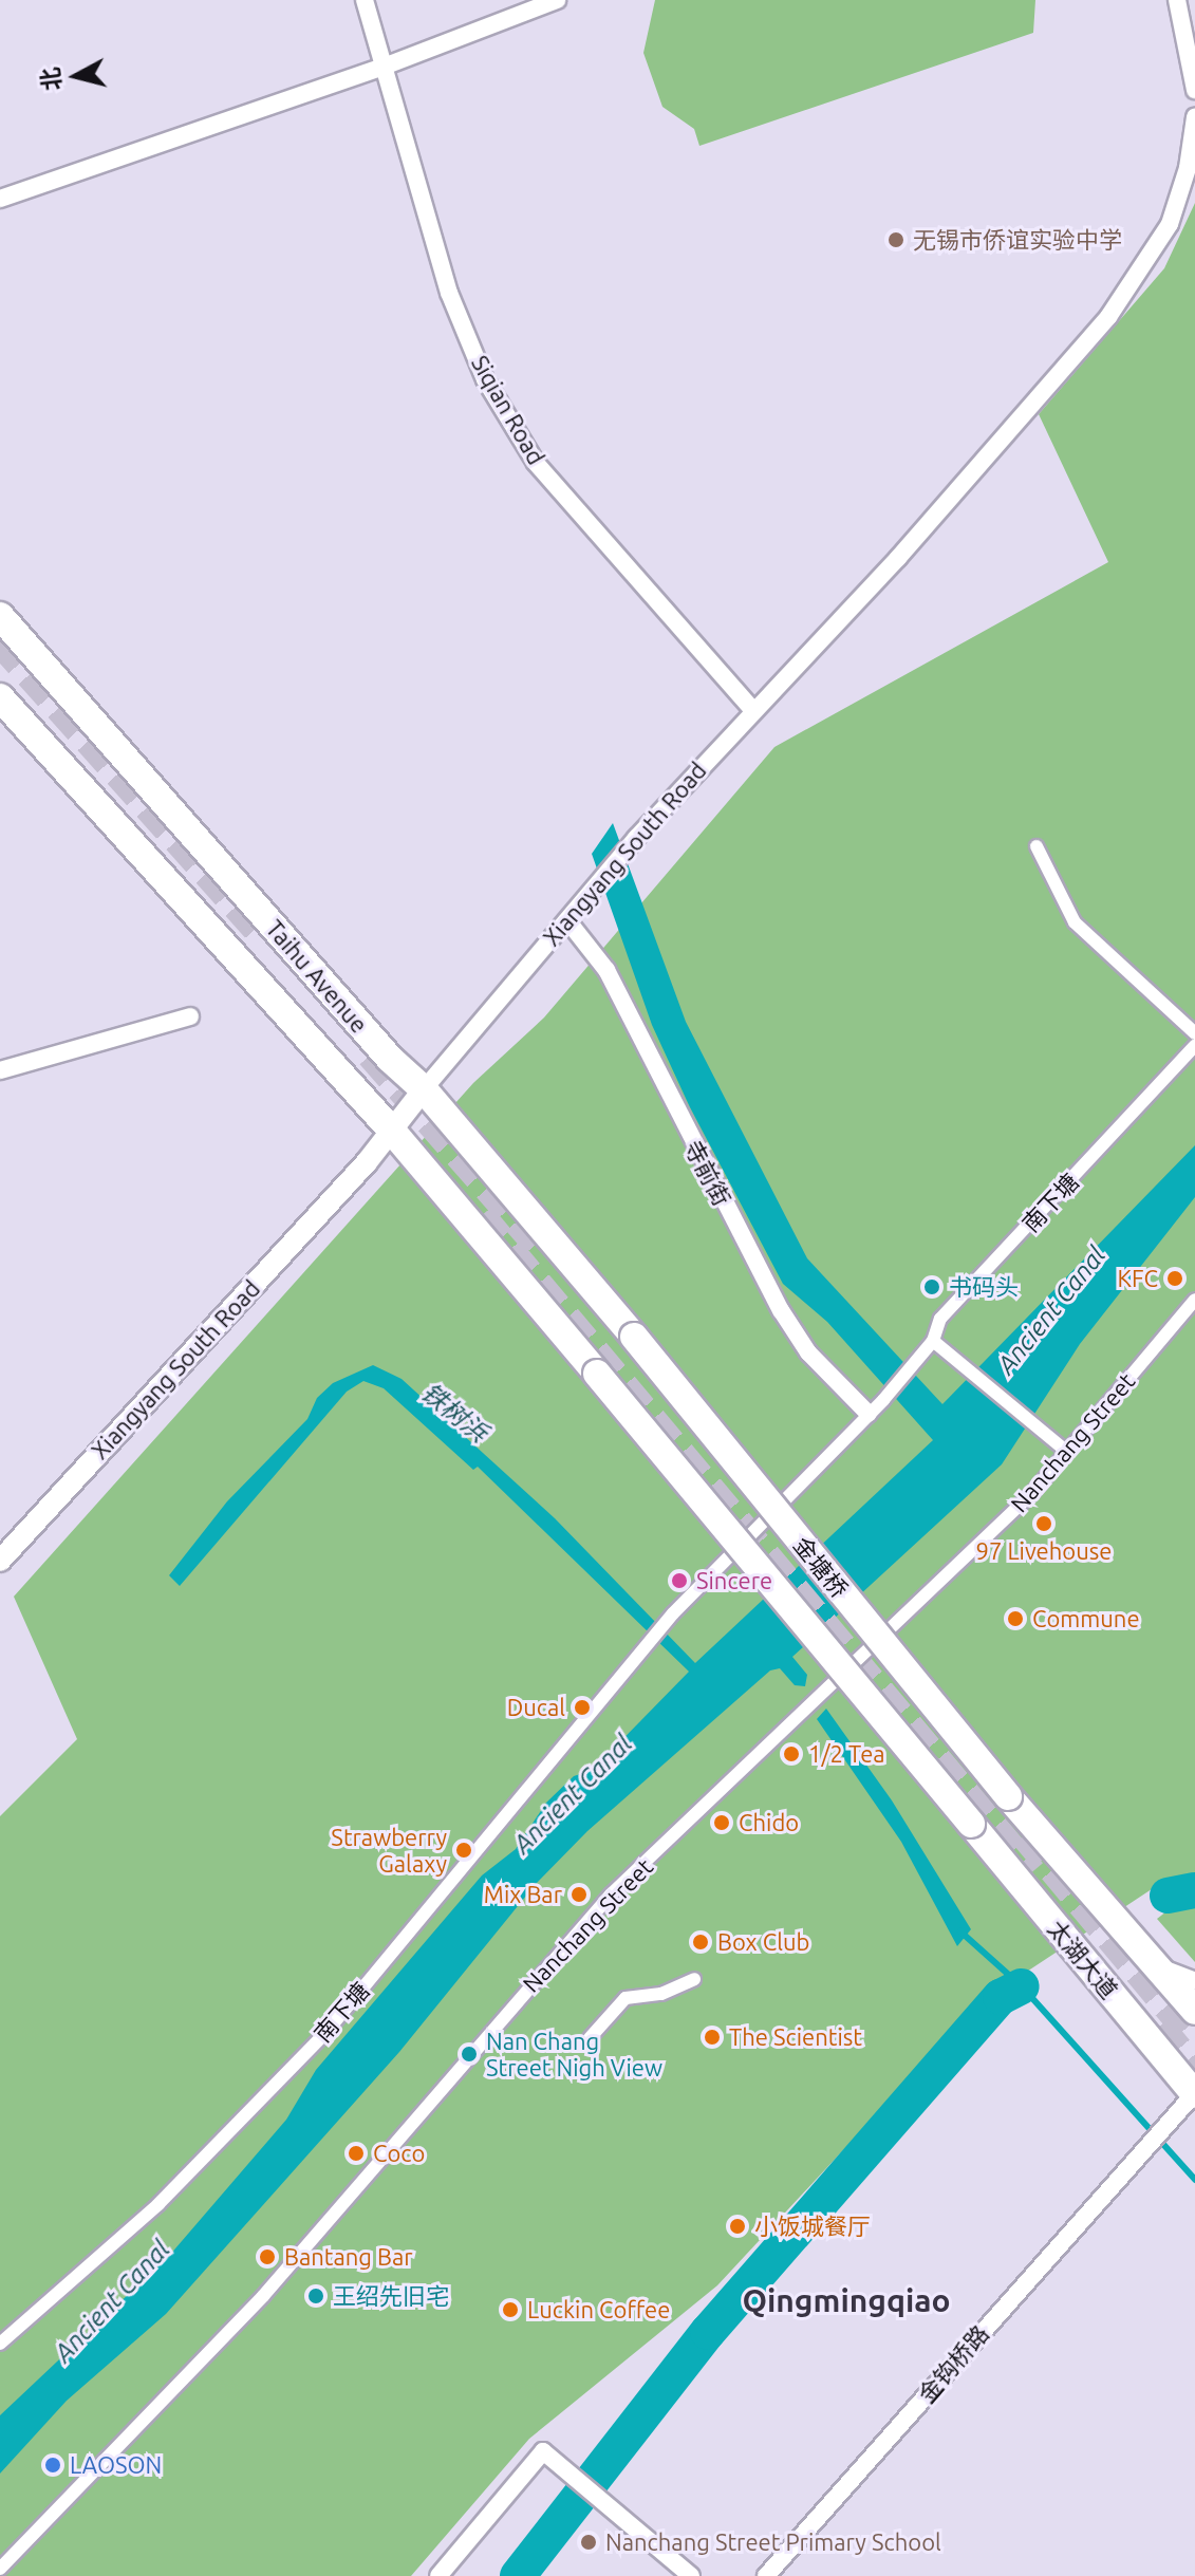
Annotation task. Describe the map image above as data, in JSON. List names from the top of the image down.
{
  "streets": {
    "main road": ["Taihu Avenue", "金塘桥", "太湖大道"],
    "street": [
      "Siqian Road",
      "Xiangyang South Road",
      "寺前街",
      "南下塘",
      "Nanchang Street",
      "金钩桥路"
    ]
  },
  "crossings": [
    ["Siqian Road", "Xiangyang South Road"],
    ["Xiangyang South Road", "Taihu Avenue"],
    ["Xiangyang South Road", "寺前街"],
    ["Taihu Avenue", "金塘桥"],
    ["Taihu Avenue", "太湖大道"],
    ["寺前街", "南下塘"],
    ["太湖大道", "金钩桥路"]
  ],
  "districts": ["Qingmingqiao"],
  "water": ["Ancient Canal", "铁树浜"],
  "places": [
    "无锡市侨谊实验中学",
    "KFC",
    "书码头",
    "97 Livehouse",
    "Sincere",
    "Commune",
    "Ducal",
    "1/2 Tea",
    "Chido",
    "Strawberry Galaxy",
    "Mix Bar",
    "Box Club",
    "The Scientist",
    "Nan Chang Street Nigh View",
    "Coco",
    "小饭城餐厅",
    "Bantang Bar",
    "王绍先旧宅",
    "Luckin Coffee",
    "LAOSON",
    "Nanchang Street Primary School"
  ],
  "north": "left"
}
